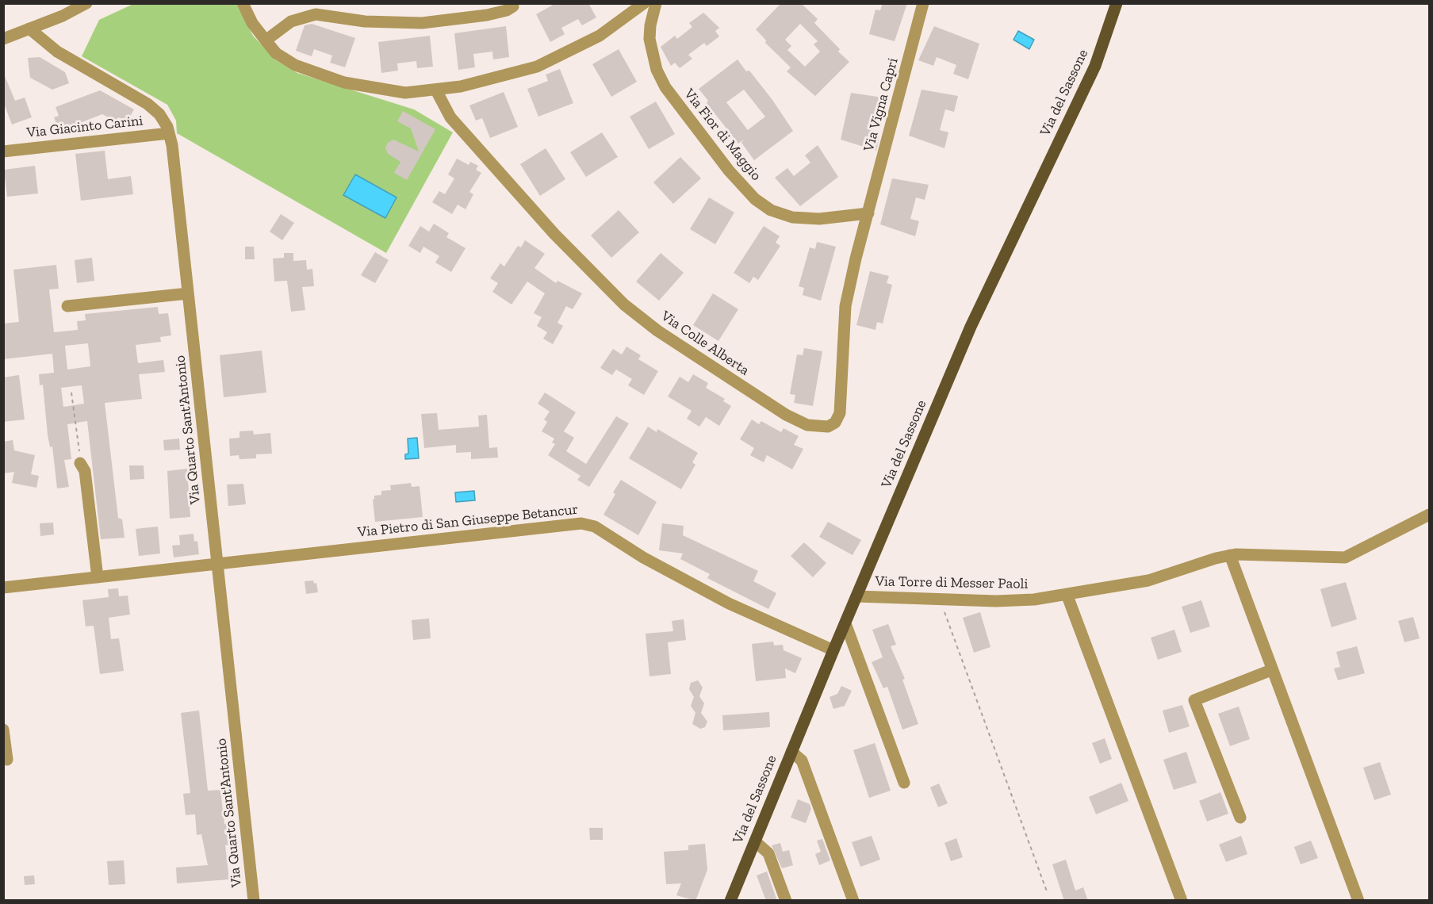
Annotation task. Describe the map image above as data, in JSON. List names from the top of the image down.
{
  "streets": {
    "main road": ["Via del Sassone"],
    "street": [
      "Via Vigna Capri",
      "Via Giacinto Carini",
      "Via Fior di Maggio",
      "Via Colle Alberta",
      "Via Quarto Sant'Antonio",
      "Via Pietro di San Giuseppe Betancur",
      "Via Torre di Messer Paoli"
    ]
  },
  "crossings": [
    ["Via del Sassone", "Via Pietro di San Giuseppe Betancur"],
    ["Via del Sassone", "Via Torre di Messer Paoli"],
    ["Via Vigna Capri", "Via Fior di Maggio"],
    ["Via Vigna Capri", "Via Colle Alberta"],
    ["Via Giacinto Carini", "Via Quarto Sant'Antonio"],
    ["Via Fior di Maggio", "Via Colle Alberta"],
    ["Via Quarto Sant'Antonio", "Via Pietro di San Giuseppe Betancur"]
  ]
}
